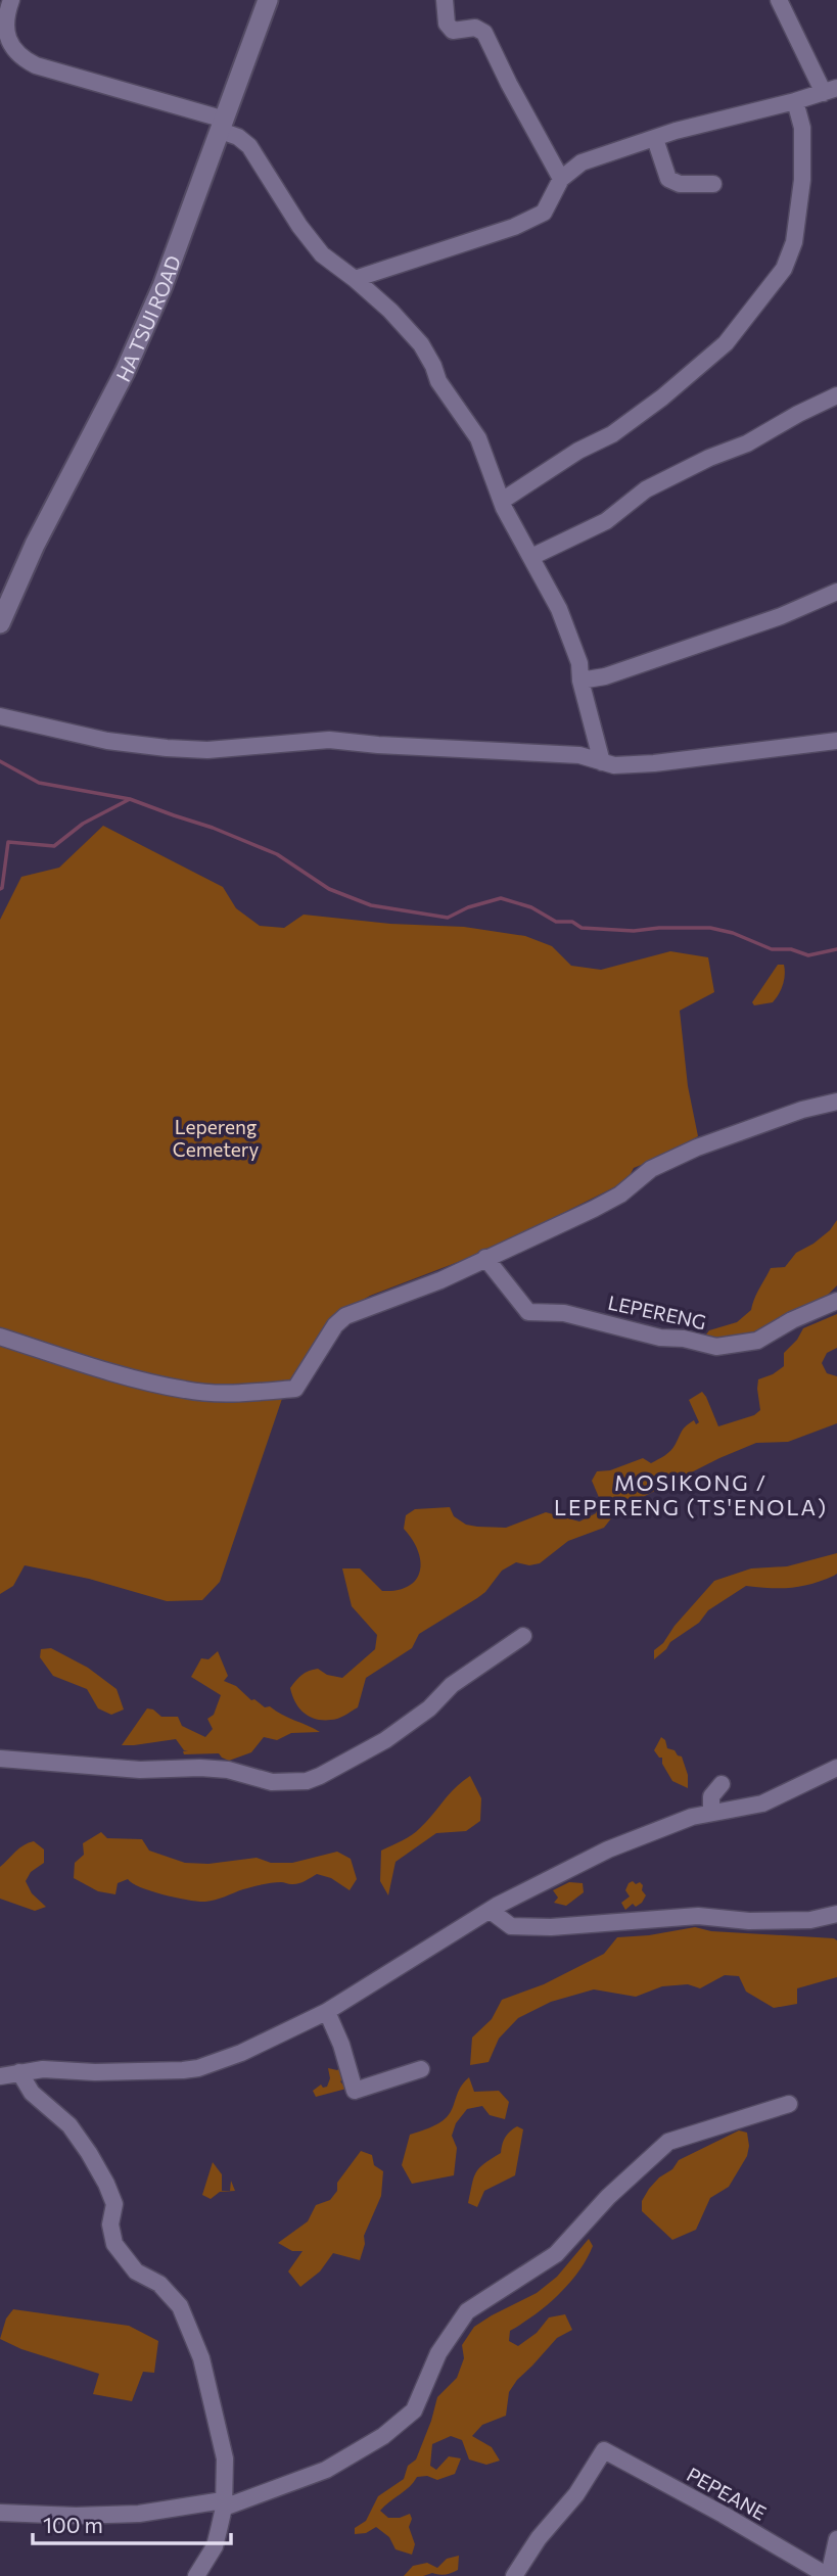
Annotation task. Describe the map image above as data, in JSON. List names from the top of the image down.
{
  "streets": {
    "street": ["HA TSUI ROAD", "LEPERENG", "PEPEANE"]
  },
  "districts": ["MOSIKONG / LEPERENG (TS'ENOLA)"],
  "parks": ["Lepereng Cemetery"],
  "scale_bar": "100 m"
}
